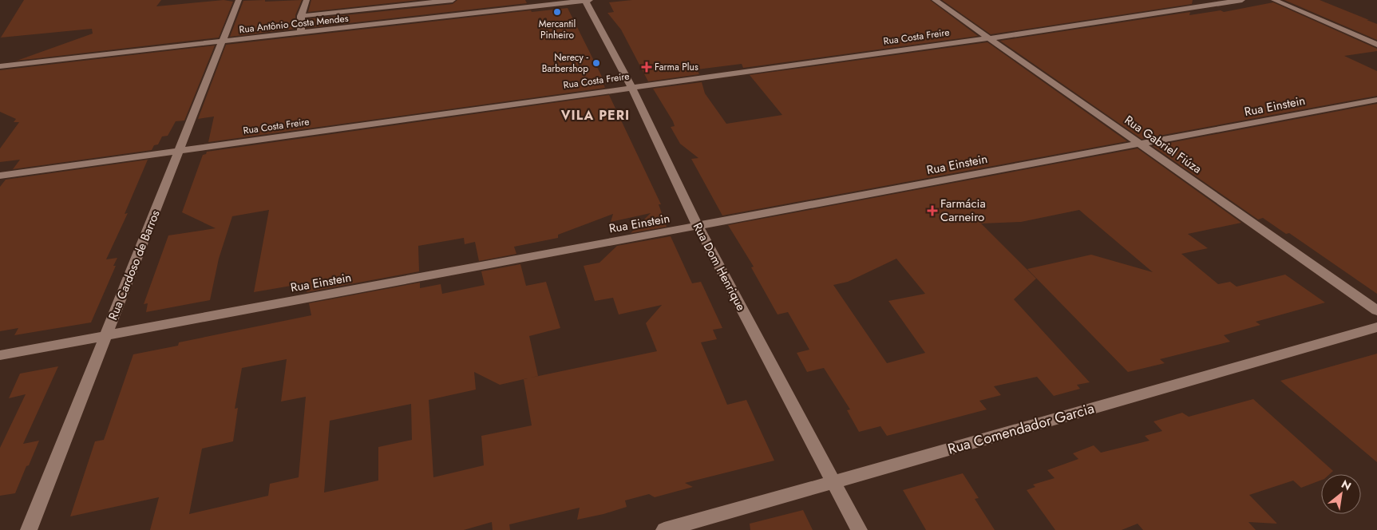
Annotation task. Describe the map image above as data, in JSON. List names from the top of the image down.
{
  "streets": {
    "street": [
      "Rua Antônio Costa Mendes",
      "Rua Costa Freire",
      "Rua Einstein",
      "Rua Gabriel Fiúza",
      "Rua Cardoso de Barros",
      "Rua Dom Henrique",
      "Rua Comendador Garcia"
    ]
  },
  "crossings": [
    ["Rua Antônio Costa Mendes", "Rua Cardoso de Barros"],
    ["Rua Antônio Costa Mendes", "Rua Dom Henrique"],
    ["Rua Costa Freire", "Rua Gabriel Fiúza"],
    ["Rua Costa Freire", "Rua Cardoso de Barros"],
    ["Rua Costa Freire", "Rua Dom Henrique"],
    ["Rua Einstein", "Rua Gabriel Fiúza"],
    ["Rua Einstein", "Rua Cardoso de Barros"],
    ["Rua Einstein", "Rua Dom Henrique"],
    ["Rua Dom Henrique", "Rua Comendador Garcia"]
  ],
  "districts": ["VILA PERI"],
  "places": {
    "other": ["Mercantil Pinheiro", "Nerecy - Barbershop"],
    "health": ["Farma Plus", "Farmácia Carneiro"]
  },
  "north": "top right"
}
